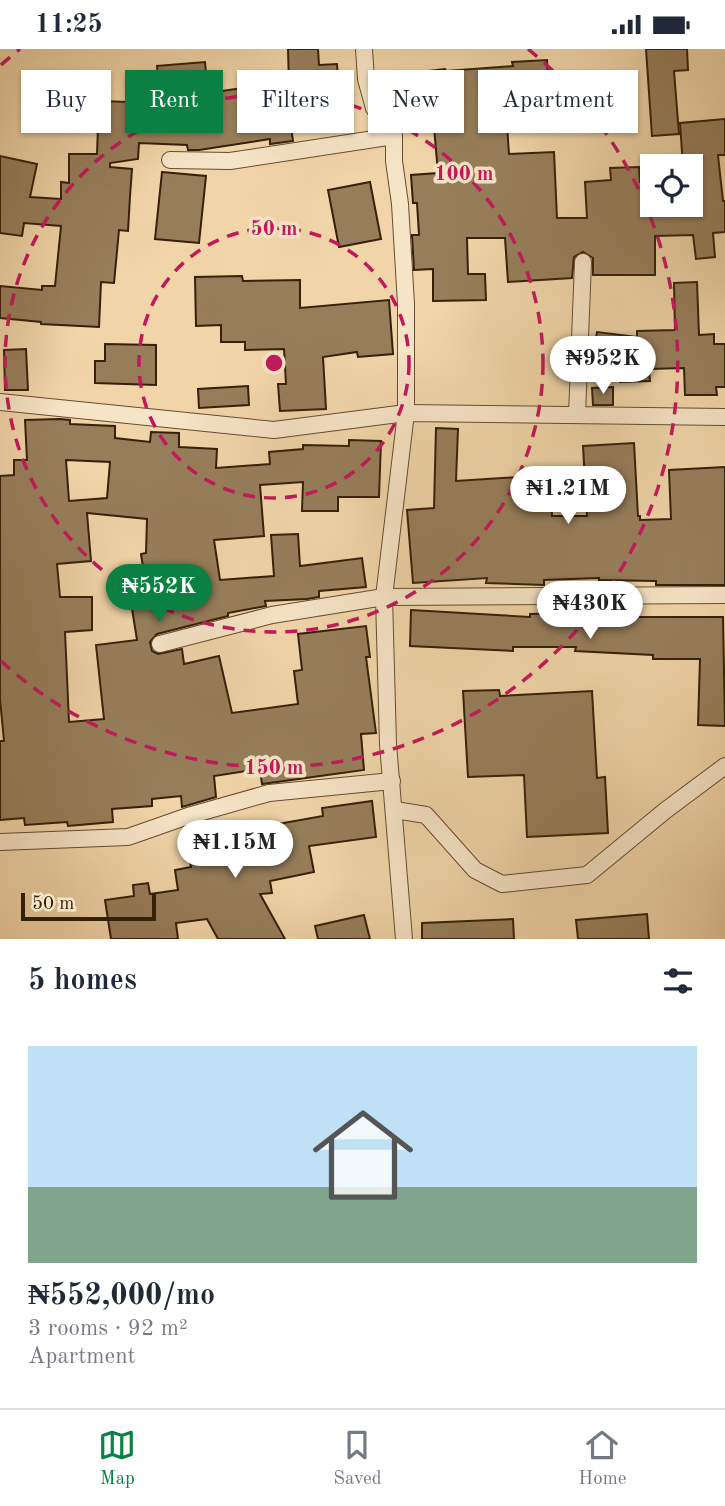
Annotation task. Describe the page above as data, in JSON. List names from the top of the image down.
{
  "scale_bar": "50 m",
  "page": {
    "status": "11:25",
    "chip": [
      "Buy",
      "Rent",
      "Filters",
      "New",
      "Apartment"
    ],
    "price": [
      "₦952K",
      "₦1.21M",
      "₦552K",
      "₦430K",
      "₦1.15M"
    ],
    "scale": "50 m",
    "heading": "5 homes",
    "list": [
      {
        "name": "₦552,000/mo",
        "note": "3 rooms · 92 m² · Apartment"
      }
    ],
    "tabs": ["Map", "Saved", "Home"]
  },
  "rings": ["100 m", "50 m", "150 m"]
}
